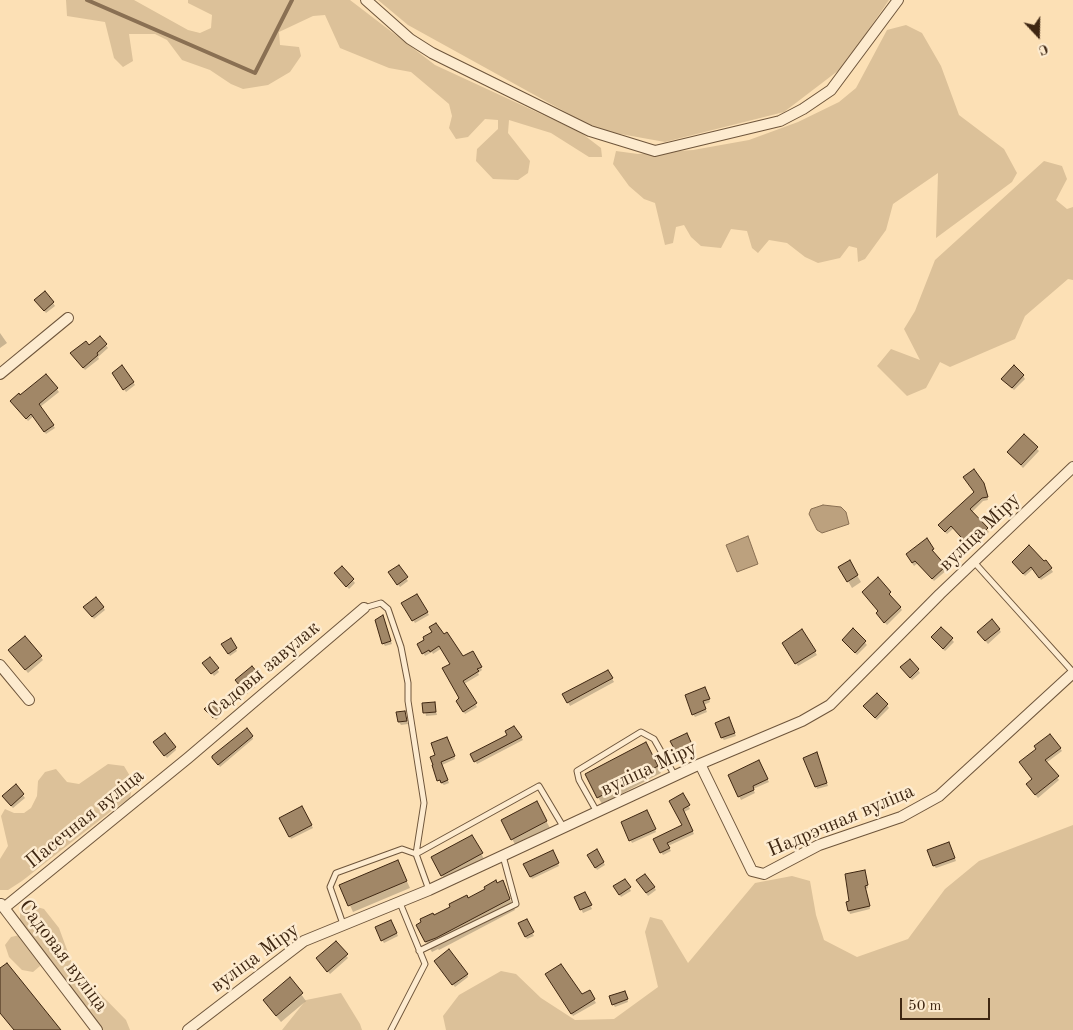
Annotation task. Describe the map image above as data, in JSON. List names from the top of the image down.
{
  "streets": {
    "street": [
      "вуліца Міру",
      "Садовы завулак",
      "Пасечная вуліца",
      "Надрэчная вуліца",
      "Садовая вуліца"
    ]
  },
  "crossings": [
    ["вуліца Міру", "Надрэчная вуліца"],
    ["Садовы завулак", "Пасечная вуліца"],
    ["Пасечная вуліца", "Садовая вуліца"]
  ],
  "scale_bar": "50 m",
  "north": "bottom"
}
